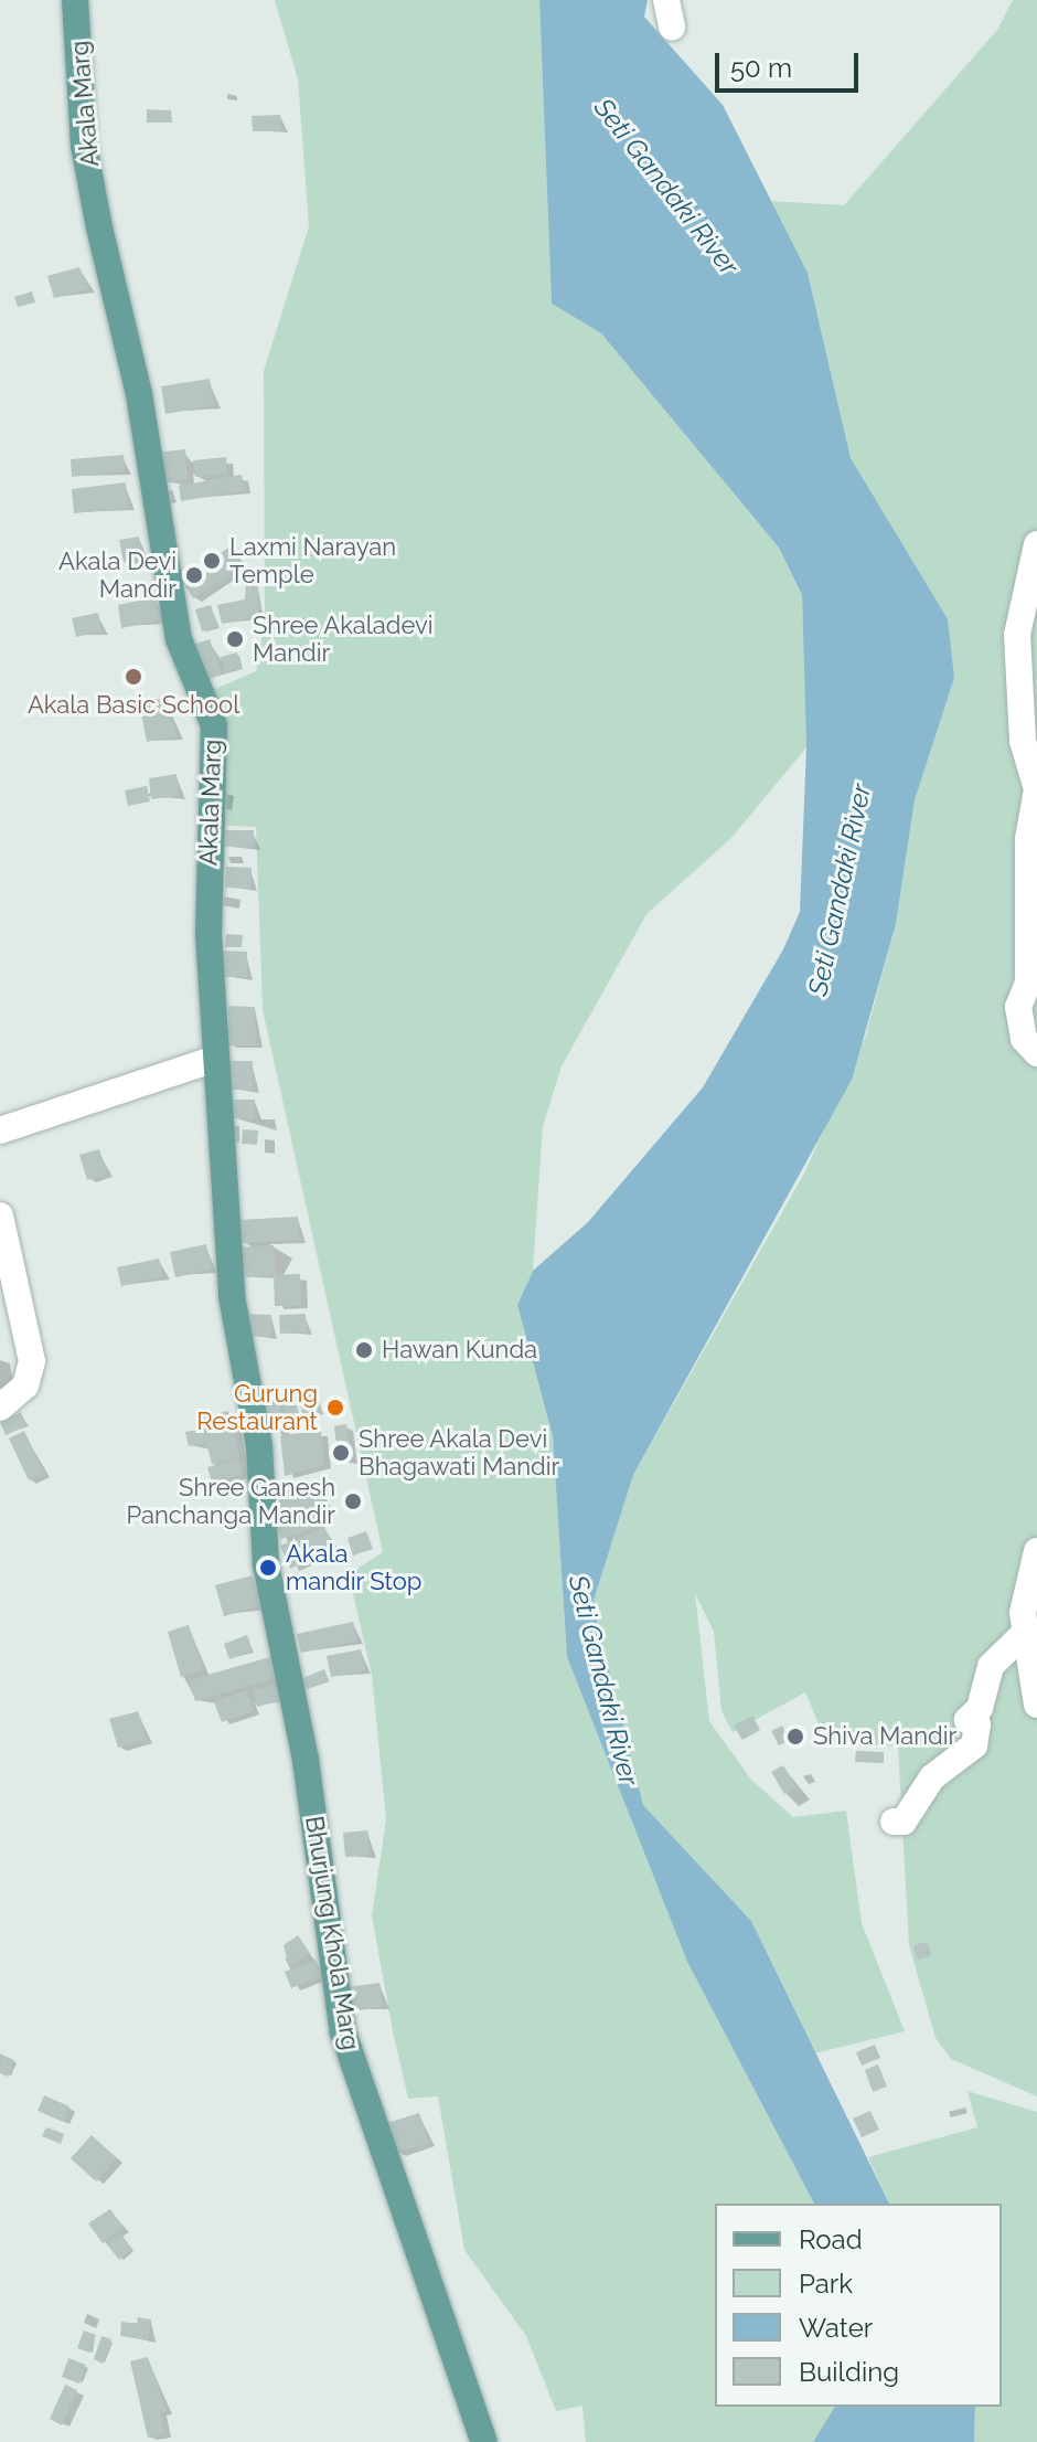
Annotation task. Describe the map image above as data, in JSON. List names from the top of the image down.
{
  "streets": {
    "main road": ["Akala Marg", "Bhurjung Khola Marg"]
  },
  "crossings": [
    ["Akala Marg", "Bhurjung Khola Marg"]
  ],
  "water": ["Seti Gandaki River"],
  "places": [
    "Laxmi Narayan Temple",
    "Akala Devi Mandir",
    "Shree Akaladevi Mandir",
    "Akala Basic School",
    "Hawan Kunda",
    "Gurung Restaurant",
    "Shree Akala Devi Bhagawati Mandir",
    "Shree Ganesh Panchanga Mandir",
    "Akala mandir Stop",
    "Shiva Mandir"
  ],
  "legend": [
    "Road",
    "Park",
    "Water",
    "Building"
  ],
  "scale_bar": "50 m"
}
